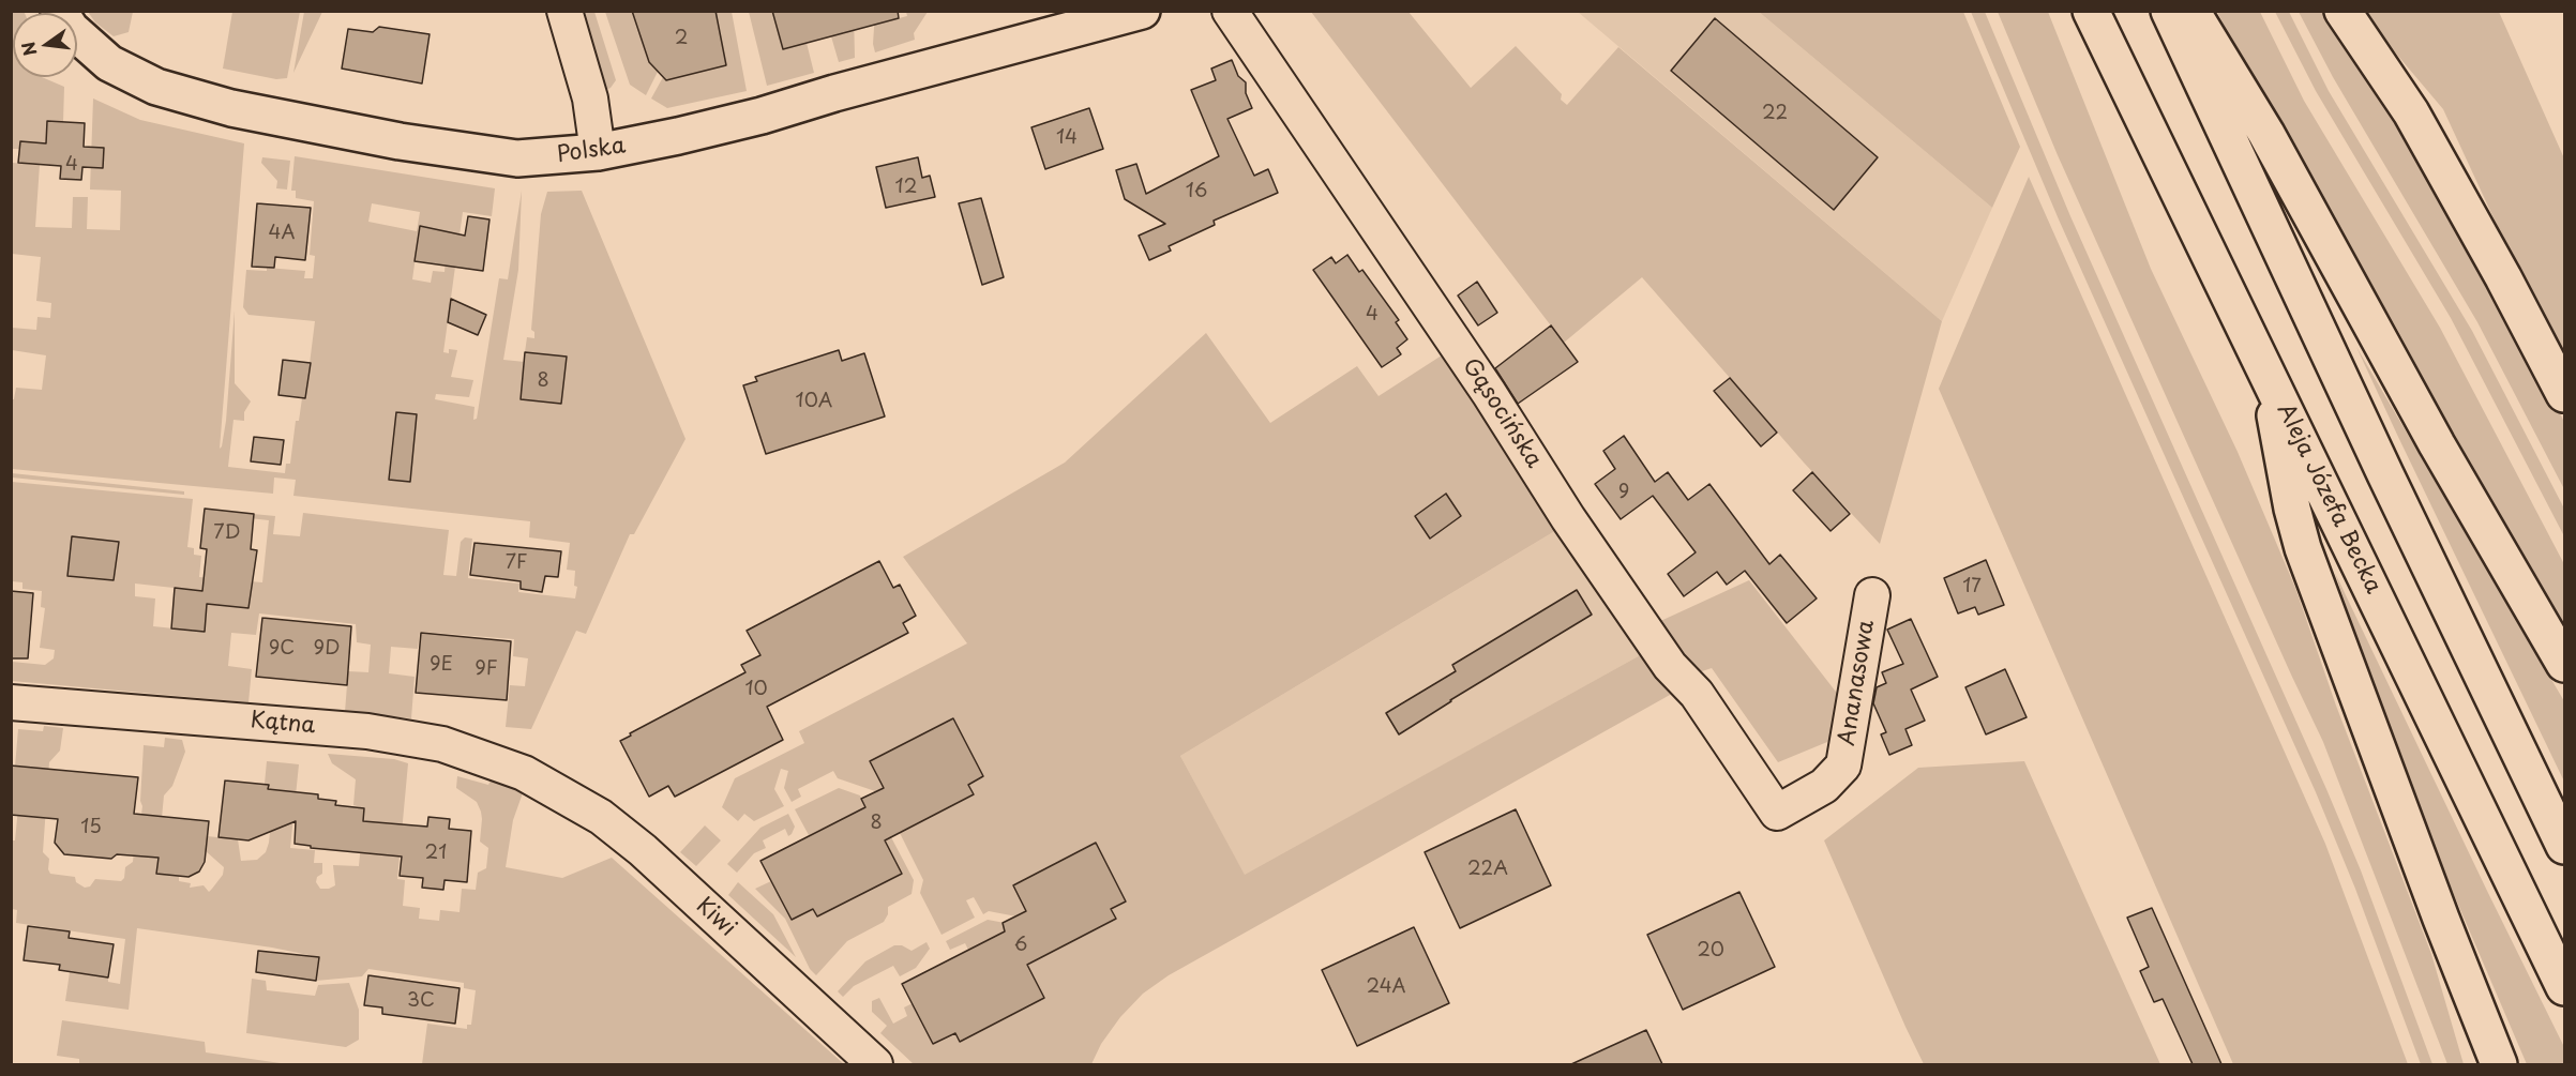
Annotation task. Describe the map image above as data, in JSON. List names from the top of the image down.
{
  "streets": {
    "main road": ["Polska", "Aleja Józefa Becka"],
    "street": [
      "Gąsocińska",
      "Ananasowa",
      "Kątna",
      "Kiwi"
    ]
  },
  "crossings": [
    ["Gąsocińska", "Ananasowa"],
    ["Kątna", "Kiwi"]
  ],
  "house_numbers": [
    "2",
    "22",
    "14",
    "4",
    "12",
    "16",
    "4A",
    "4",
    "8",
    "10A",
    "9",
    "7D",
    "7F",
    "17",
    "9C",
    "9D",
    "9E",
    "9F",
    "10",
    "8",
    "15",
    "21",
    "22A",
    "6",
    "20",
    "24A",
    "3C"
  ],
  "north": "left"
}
